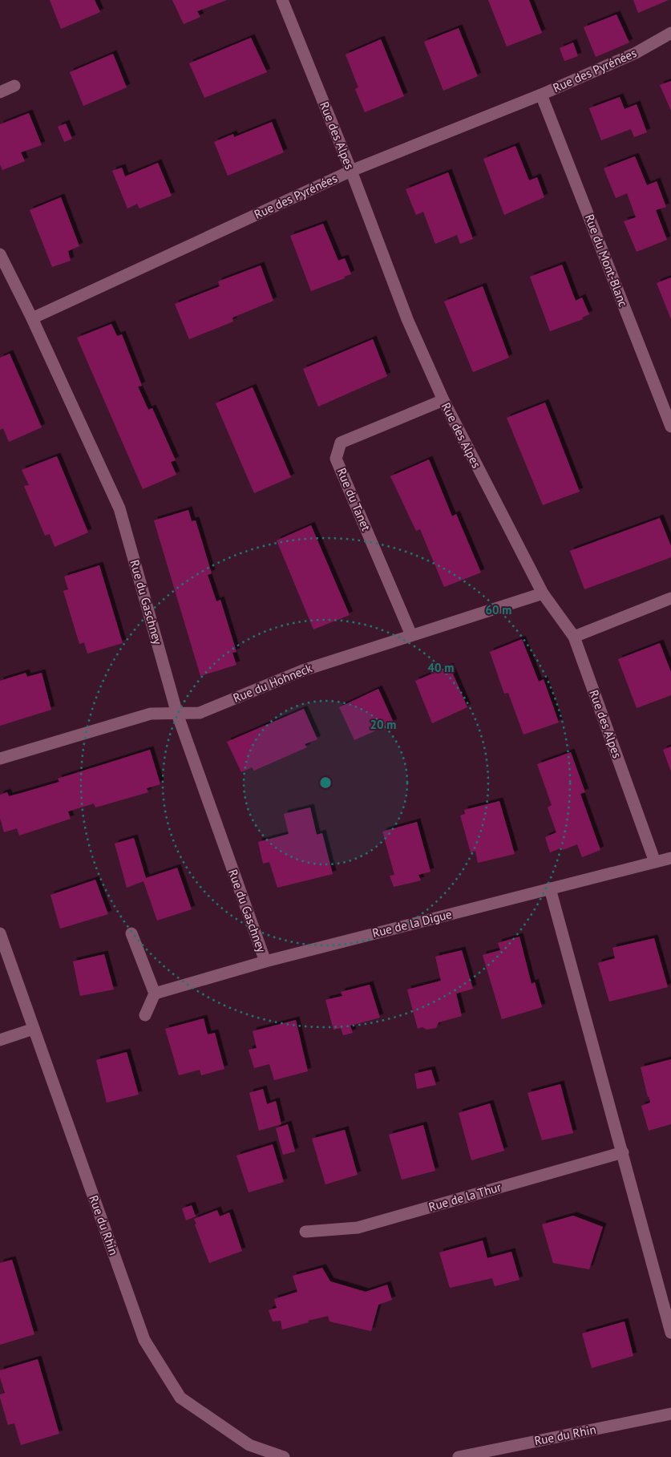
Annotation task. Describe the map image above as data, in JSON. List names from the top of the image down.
{
  "streets": {
    "street": [
      "Rue des Pyrénées",
      "Rue des Alpes",
      "Rue du Mont-Blanc",
      "Rue du Tanet",
      "Rue du Gaschney",
      "Rue du Hohneck",
      "Rue de la Digue",
      "Rue de la Thur",
      "Rue du Rhin"
    ]
  },
  "crossings": [
    ["Rue des Pyrénées", "Rue des Alpes"],
    ["Rue des Pyrénées", "Rue du Mont-Blanc"],
    ["Rue des Pyrénées", "Rue du Gaschney"],
    ["Rue des Alpes", "Rue du Tanet"],
    ["Rue des Alpes", "Rue du Hohneck"],
    ["Rue des Alpes", "Rue de la Digue"],
    ["Rue du Tanet", "Rue du Hohneck"],
    ["Rue du Gaschney", "Rue du Hohneck"],
    ["Rue du Gaschney", "Rue de la Digue"]
  ],
  "rings": ["60 m", "40 m", "20 m"]
}
